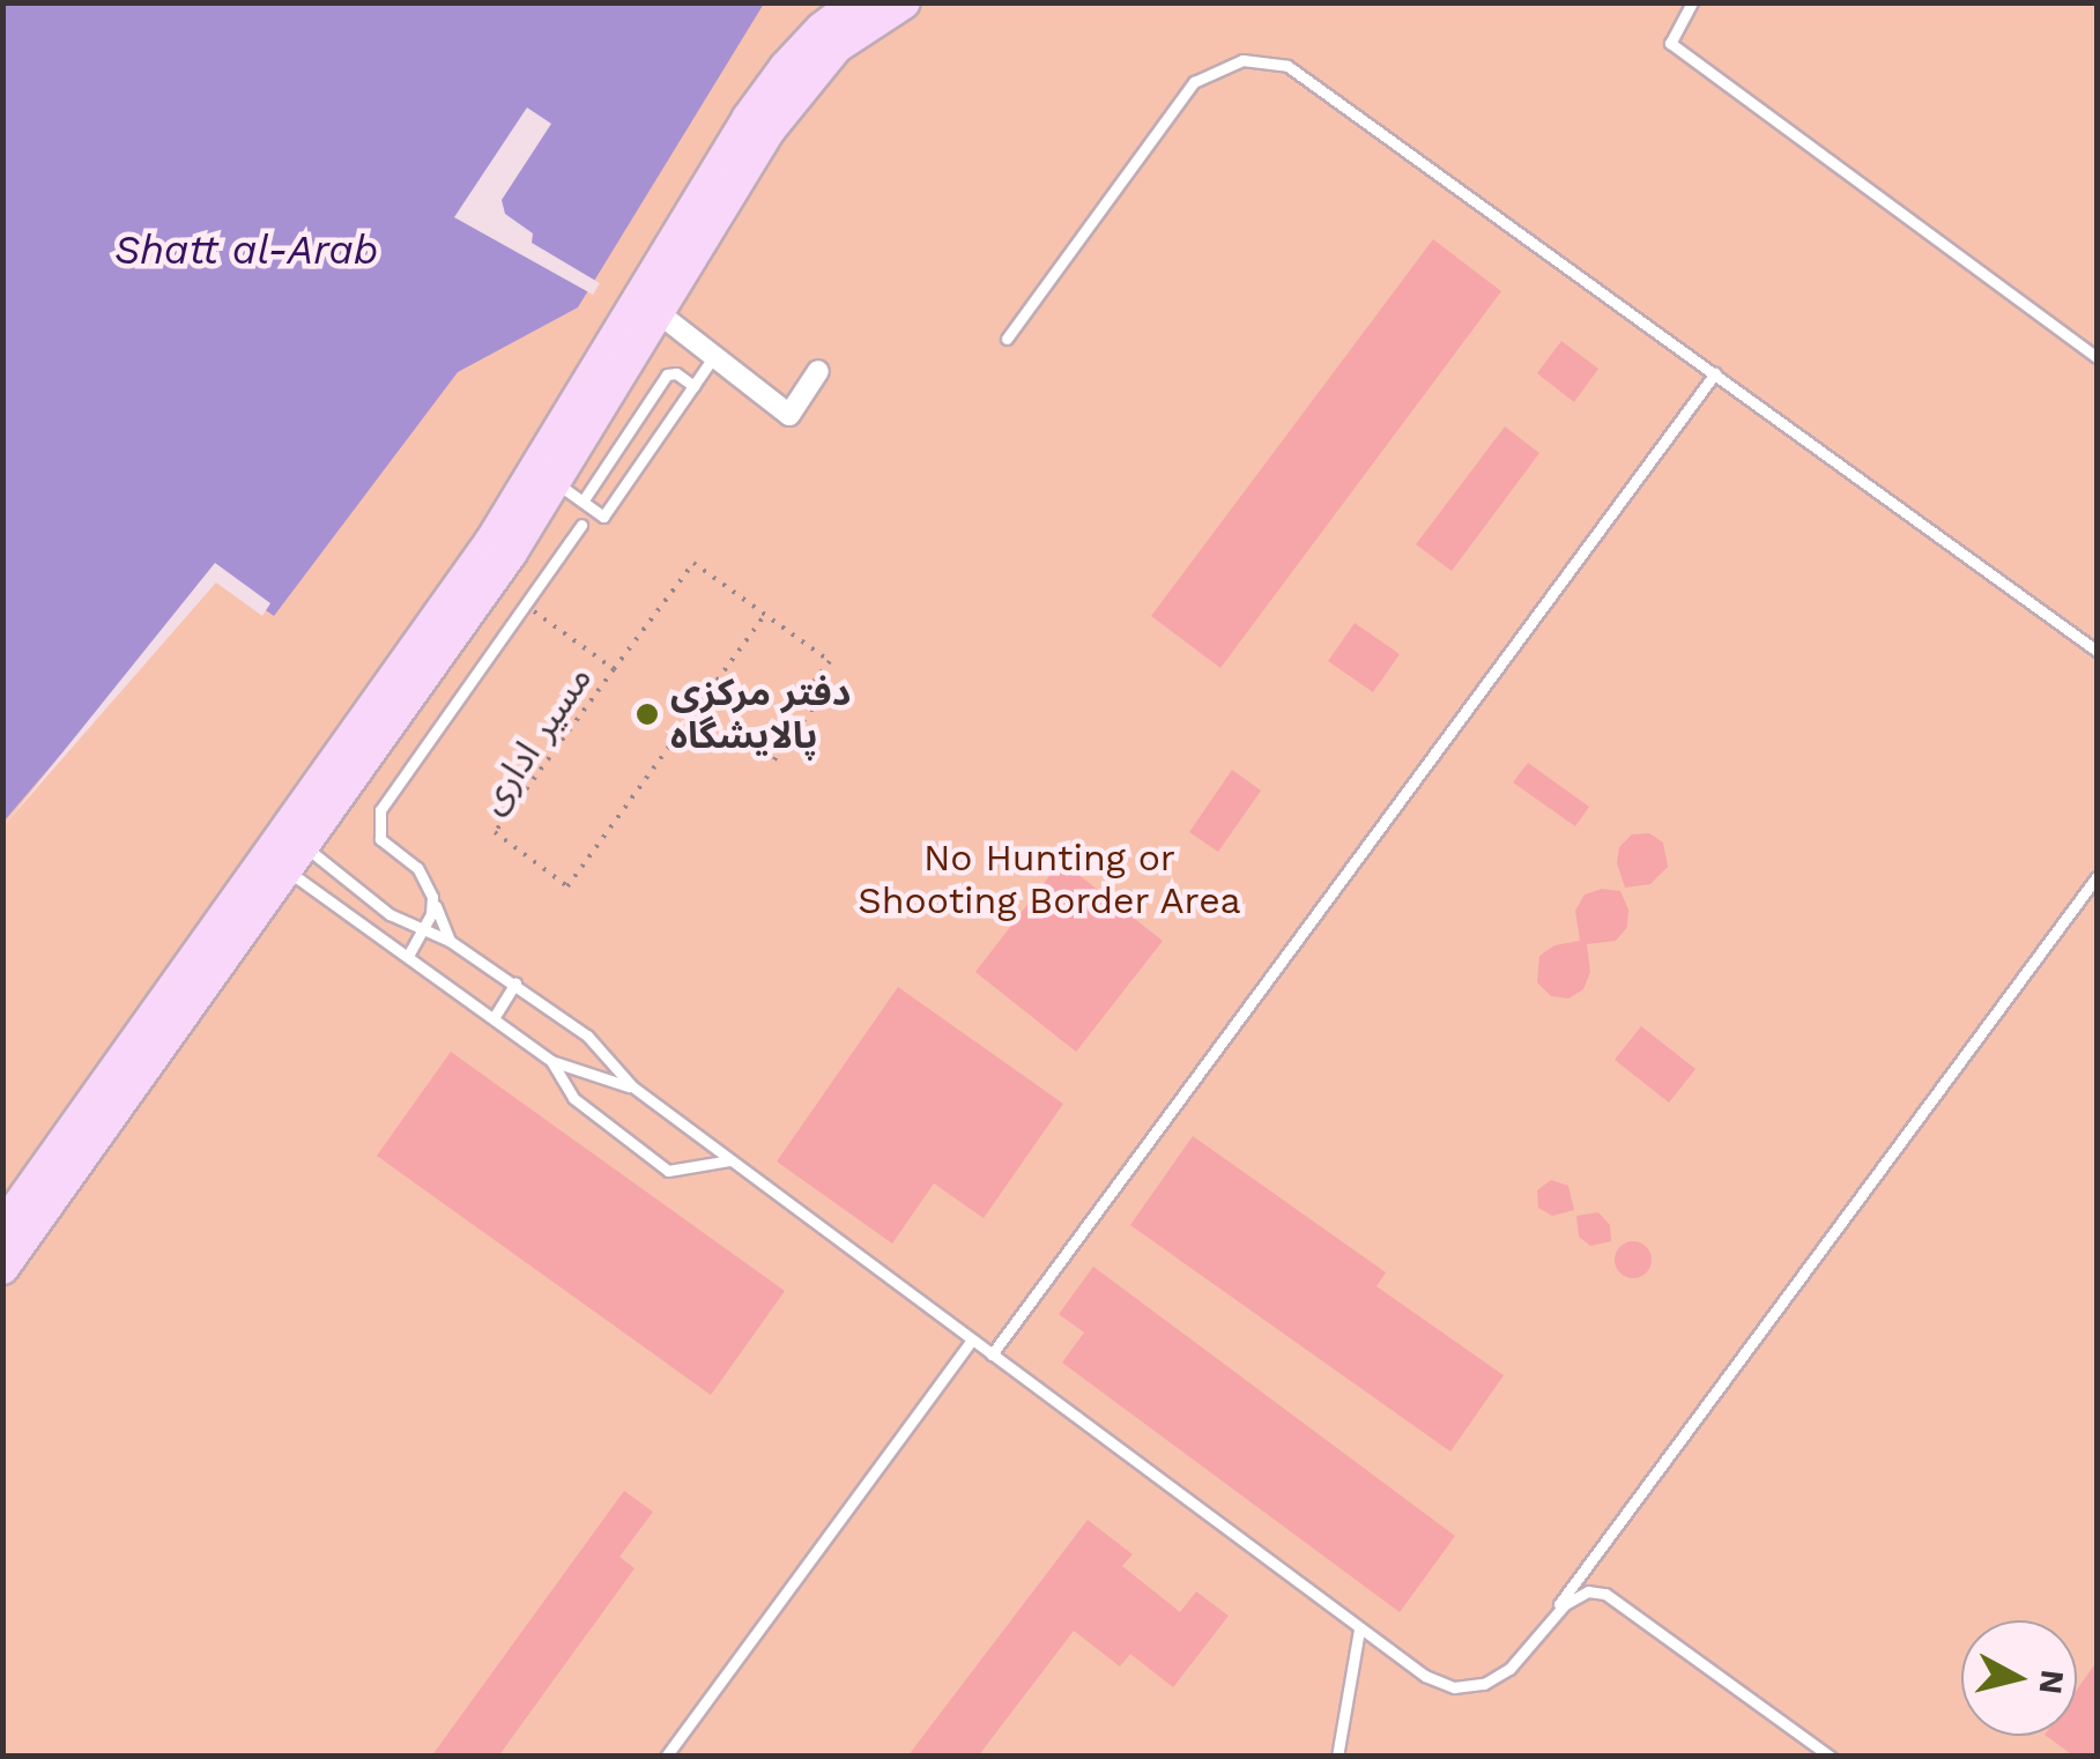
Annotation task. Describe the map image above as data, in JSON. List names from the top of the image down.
{
  "streets": {
    "path": ["مسیر اداری"]
  },
  "water": ["Shatt al-Arab"],
  "parks": ["No Hunting or Shooting Border Area"],
  "places": ["دفتر مرکزی پالایشگاه"],
  "north": "right"
}
